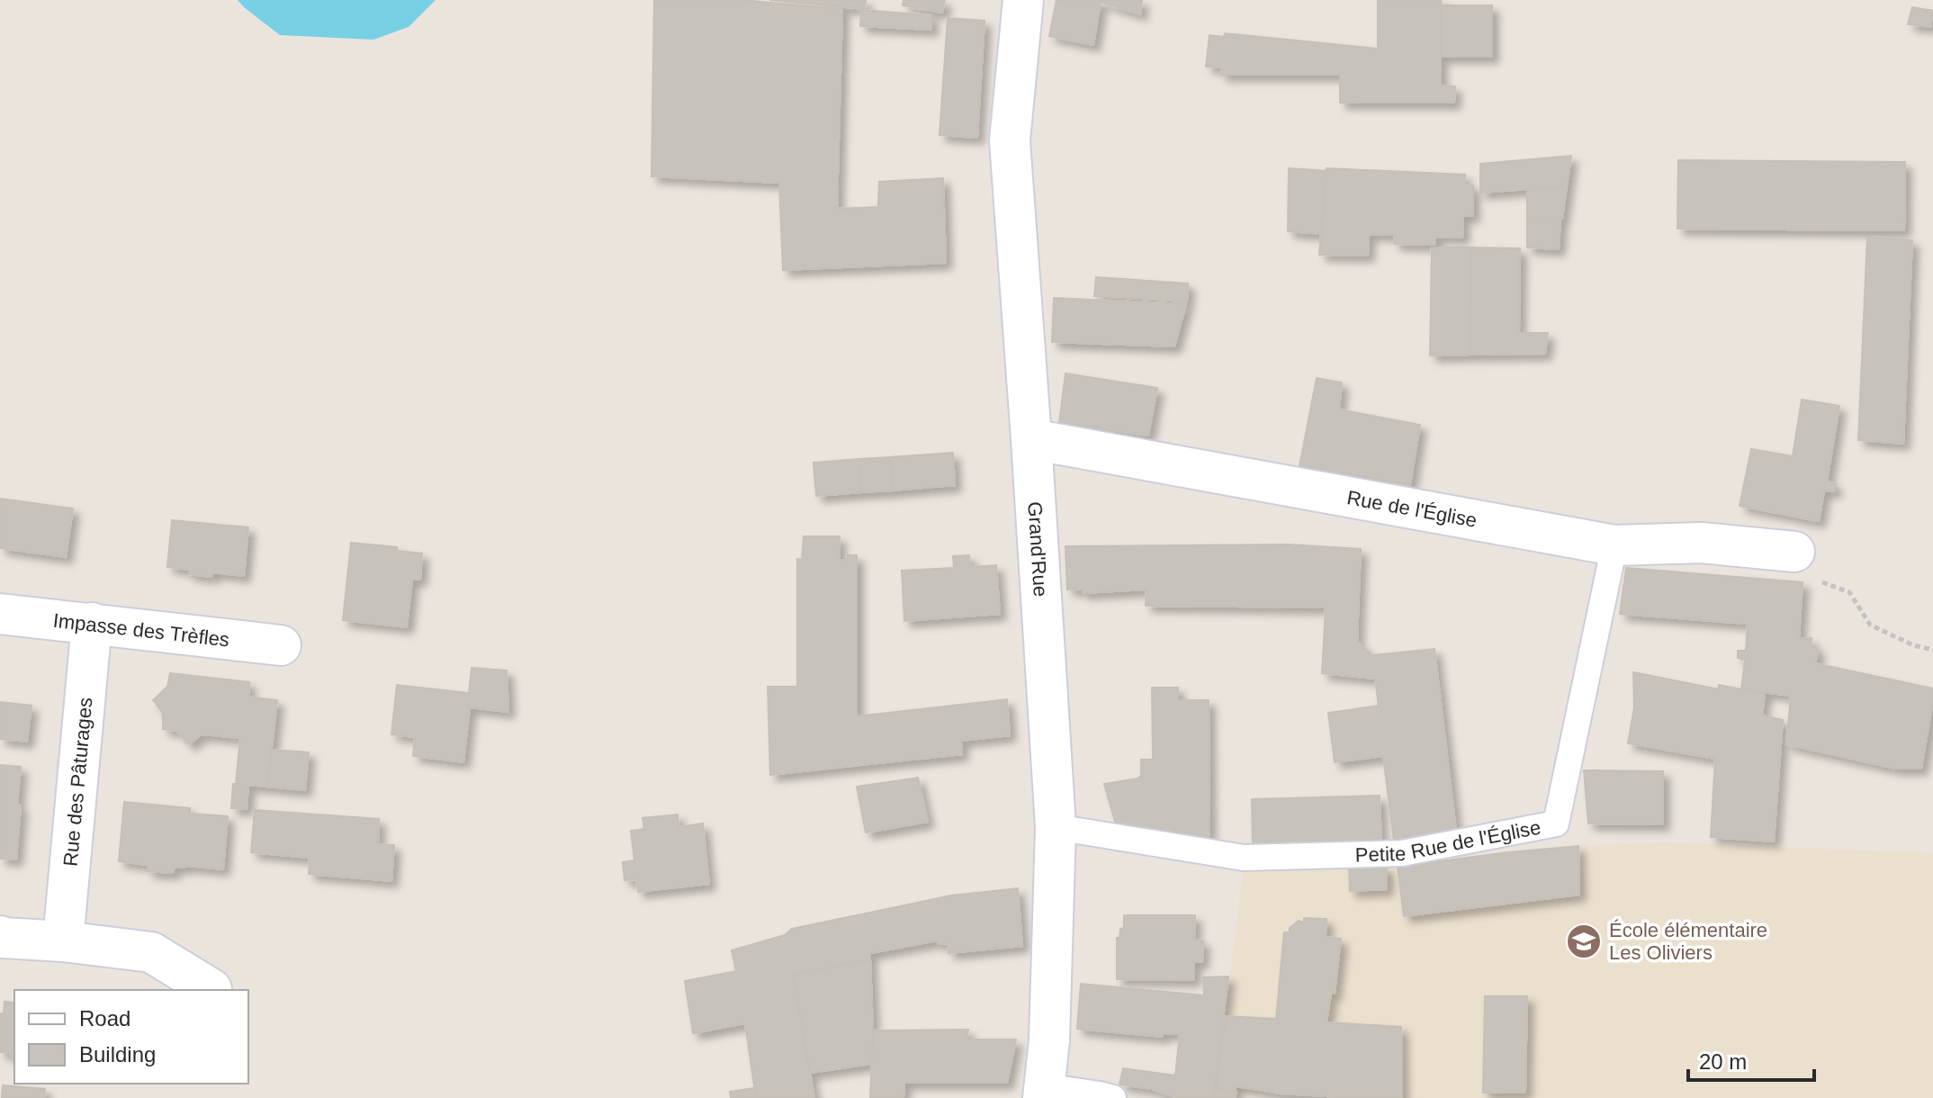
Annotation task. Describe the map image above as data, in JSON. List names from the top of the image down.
{
  "streets": {
    "street": [
      "Rue de l'Église",
      "Grand'Rue",
      "Impasse des Trèfles",
      "Rue des Pâturages"
    ],
    "lane": ["Petite Rue de l'Église"]
  },
  "crossings": [
    ["Rue de l'Église", "Grand'Rue"],
    ["Rue de l'Église", "Petite Rue de l'Église"],
    ["Grand'Rue", "Petite Rue de l'Église"],
    ["Impasse des Trèfles", "Rue des Pâturages"]
  ],
  "places": {
    "school or university": ["École élémentaire Les Oliviers"]
  },
  "legend": ["Road", "Building"],
  "scale_bar": "20 m"
}
